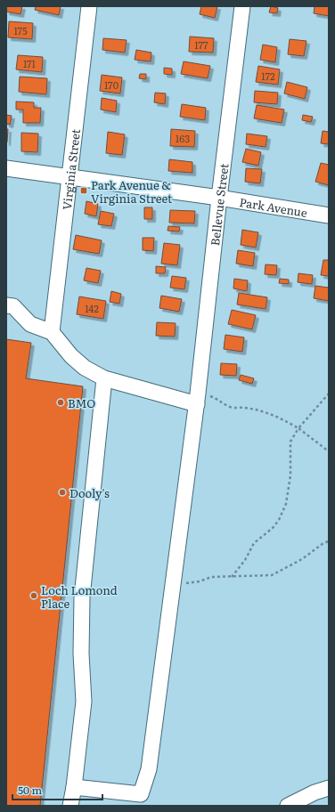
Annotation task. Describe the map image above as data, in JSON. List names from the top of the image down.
{
  "streets": {
    "street": ["Virginia Street", "Bellevue Street", "Park Avenue"]
  },
  "crossings": [
    ["Virginia Street", "Park Avenue"],
    ["Bellevue Street", "Park Avenue"]
  ],
  "places": {
    "transit": ["Park Avenue & Virginia Street"],
    "other": ["BMO", "Dooly's", "Loch Lomond Place"]
  },
  "house_numbers": [
    "175",
    "177",
    "171",
    "172",
    "170",
    "163",
    "142"
  ],
  "scale_bar": "50 m"
}
